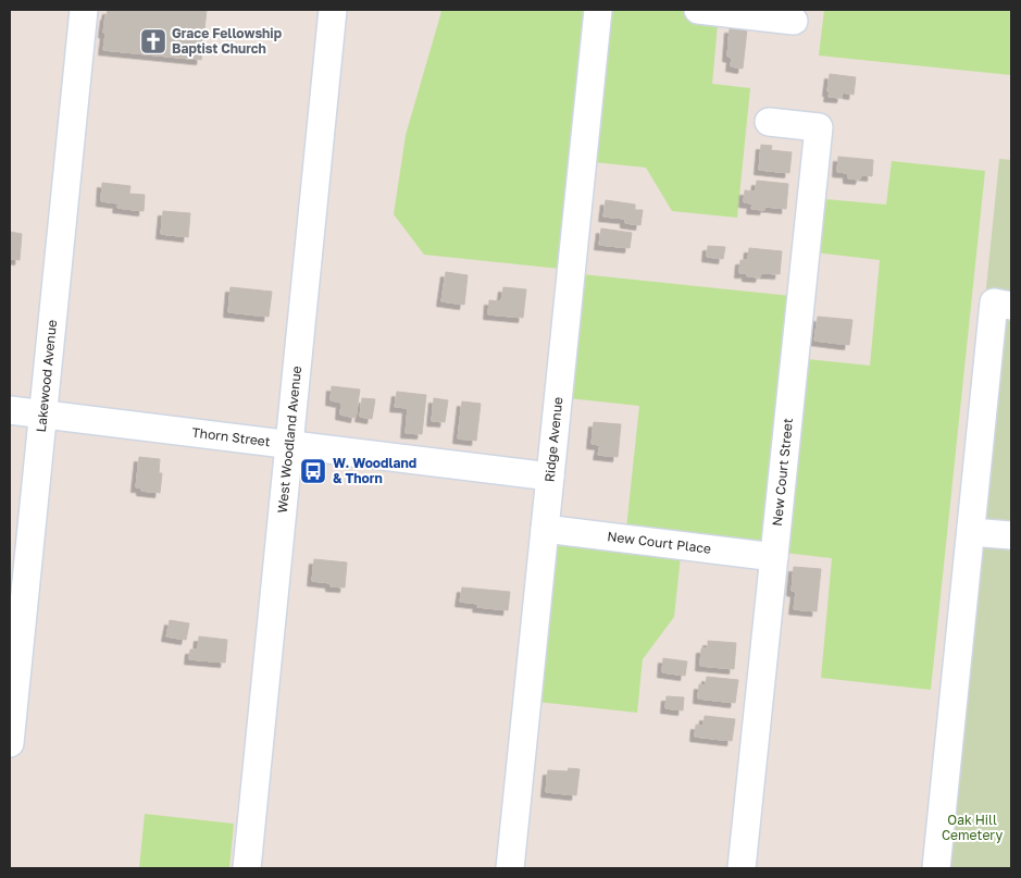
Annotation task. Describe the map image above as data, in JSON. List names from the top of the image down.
{
  "streets": {
    "street": [
      "Lakewood Avenue",
      "Thorn Street",
      "West Woodland Avenue",
      "Ridge Avenue",
      "New Court Street",
      "New Court Place"
    ]
  },
  "crossings": [
    ["Lakewood Avenue", "Thorn Street"],
    ["Thorn Street", "West Woodland Avenue"],
    ["Thorn Street", "Ridge Avenue"],
    ["Ridge Avenue", "New Court Place"],
    ["New Court Street", "New Court Place"]
  ],
  "parks": ["Oak Hill Cemetery"],
  "places": {
    "church": ["Grace Fellowship Baptist Church"],
    "bus stop": ["W. Woodland & Thorn"]
  }
}
